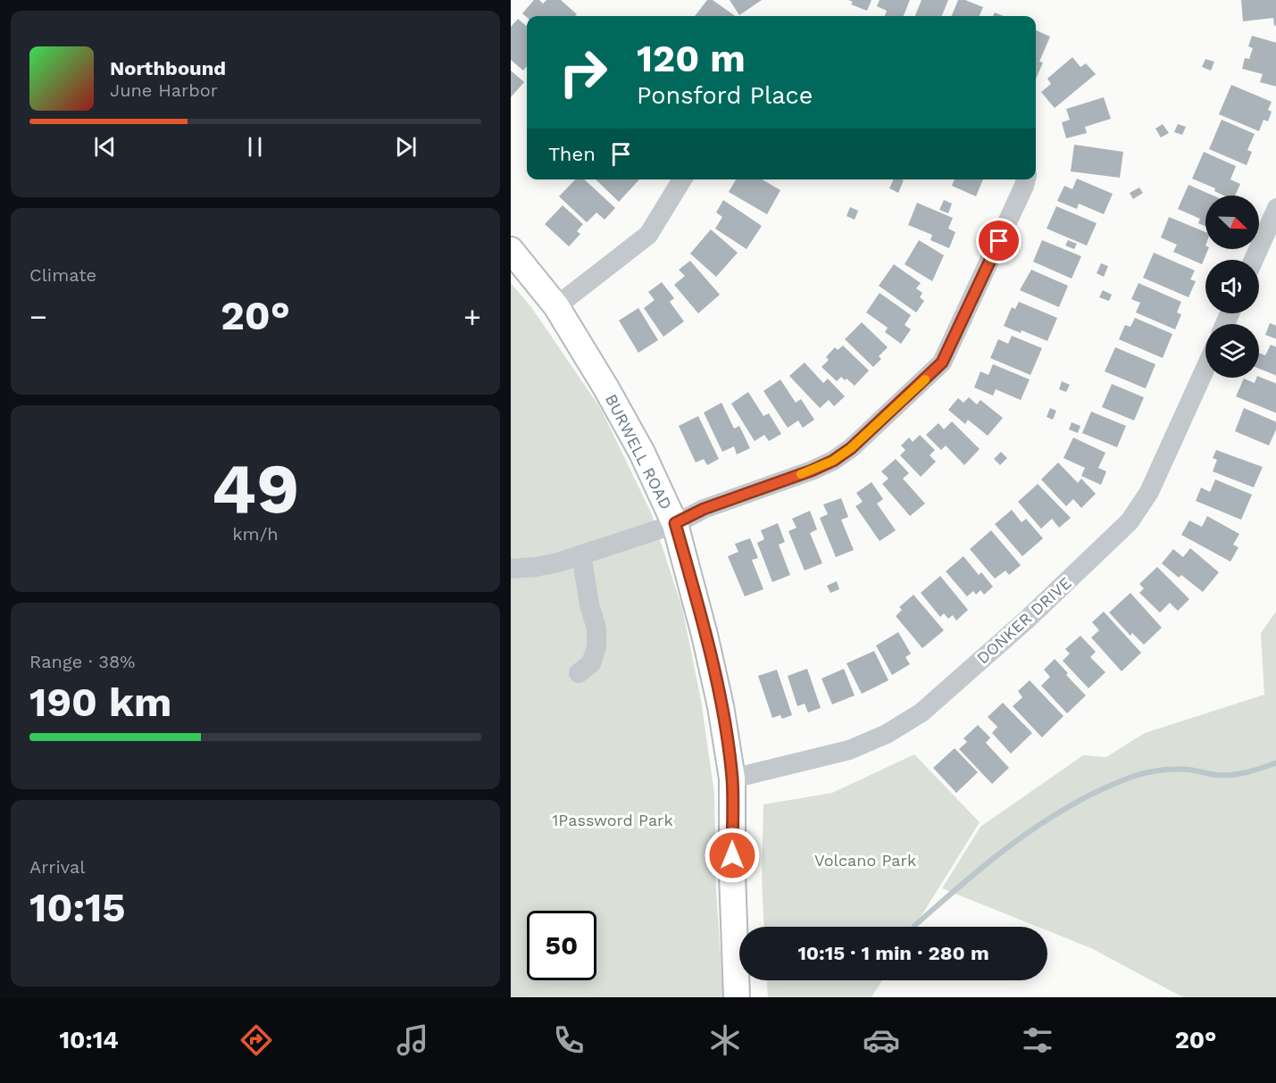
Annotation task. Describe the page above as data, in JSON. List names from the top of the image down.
{
  "streets": {
    "main road": ["BURWELL ROAD"],
    "street": ["DONKER DRIVE"]
  },
  "crossings": [
    ["BURWELL ROAD", "DONKER DRIVE"]
  ],
  "parks": ["1Password Park", "Volcano Park"],
  "north": "bottom right",
  "page": {
    "turn": ["120 m", "Ponsford Place"],
    "song": ["Northbound", "June Harbor"],
    "then": "Then",
    "tile": [
      "Climate",
      ["49", "km/h"],
      ["Range · 38%", "190 km"],
      ["Arrival", "10:15"]
    ],
    "heat": ["−", "20°", "+"],
    "limit": "50",
    "trip": "10:15 · 1 min · 280 m",
    "tabs": ["10:14", "20°"]
  }
}
